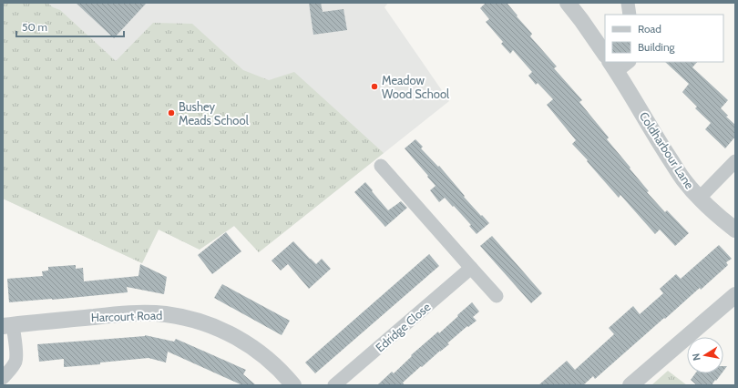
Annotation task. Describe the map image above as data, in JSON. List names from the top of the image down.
{
  "streets": {
    "street": ["Coldharbour Lane", "Harcourt Road", "Edridge Close"]
  },
  "places": ["Meadow Wood School", "Bushey Meads School"],
  "legend": ["Road", "Building"],
  "scale_bar": "50 m",
  "north": "left"
}
